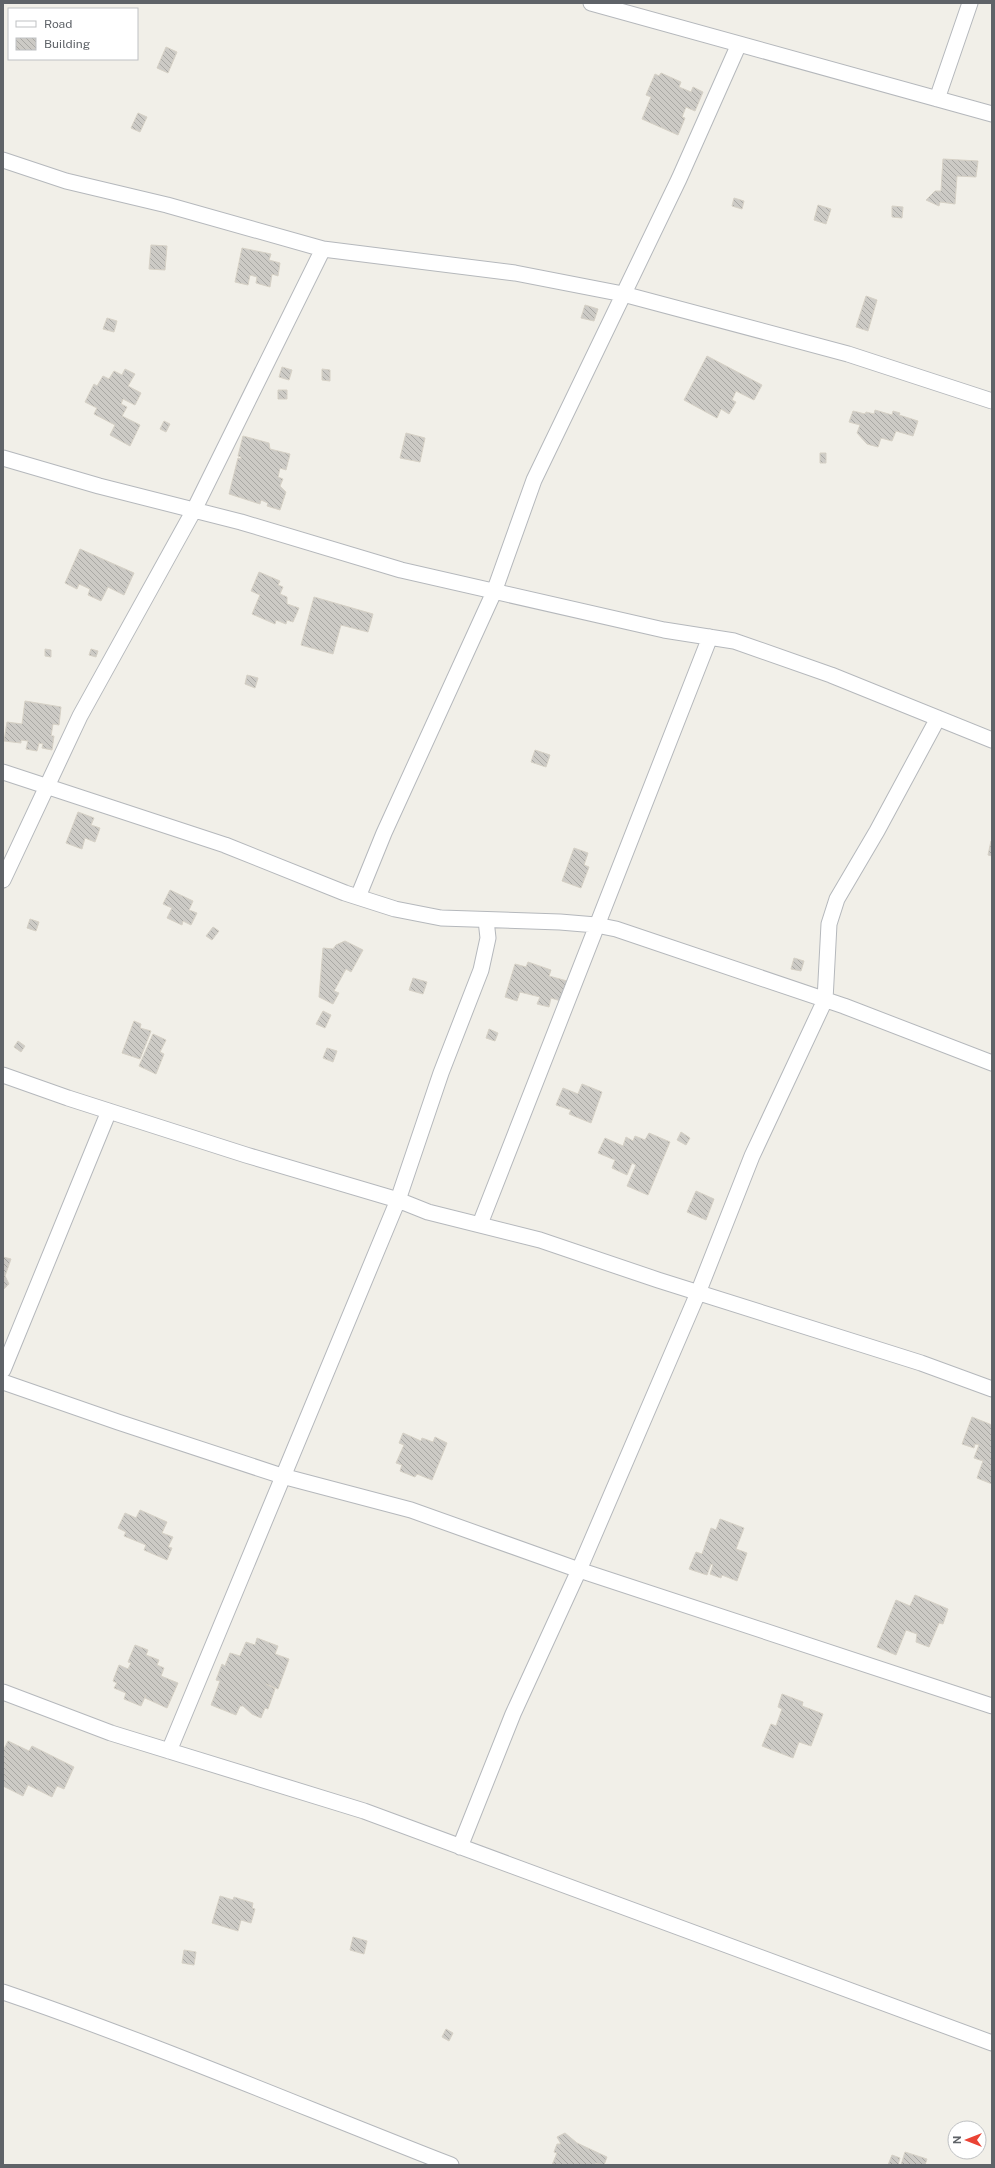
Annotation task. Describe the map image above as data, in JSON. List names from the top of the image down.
{
  "legend": ["Road", "Building"],
  "north": "left"
}
